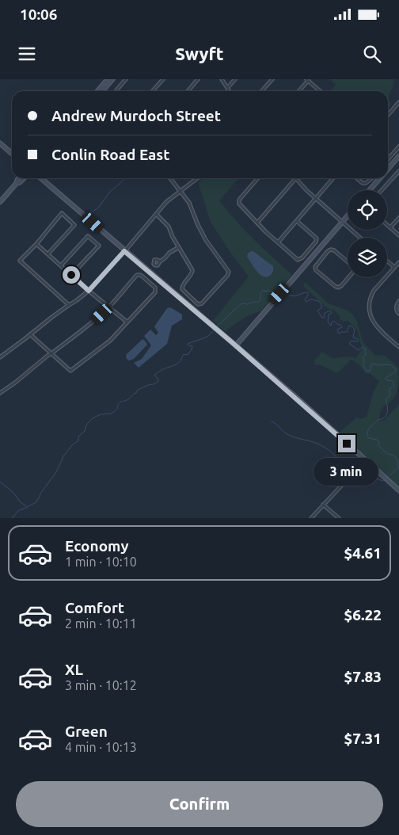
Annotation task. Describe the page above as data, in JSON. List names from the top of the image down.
{
  "page": {
    "status": "10:06",
    "header": "Swyft",
    "banner": ["Andrew Murdoch Street", "Conlin Road East"],
    "bubble": "3 min",
    "list": [
      {
        "name": "Economy",
        "note": "1 min · 10:10",
        "value": "$4.61"
      },
      {
        "name": "Comfort",
        "note": "2 min · 10:11",
        "value": "$6.22"
      },
      {
        "name": "XL",
        "note": "3 min · 10:12",
        "value": "$7.83"
      },
      {
        "name": "Green",
        "note": "4 min · 10:13",
        "value": "$7.31"
      }
    ],
    "buttons": "Confirm"
  }
}
